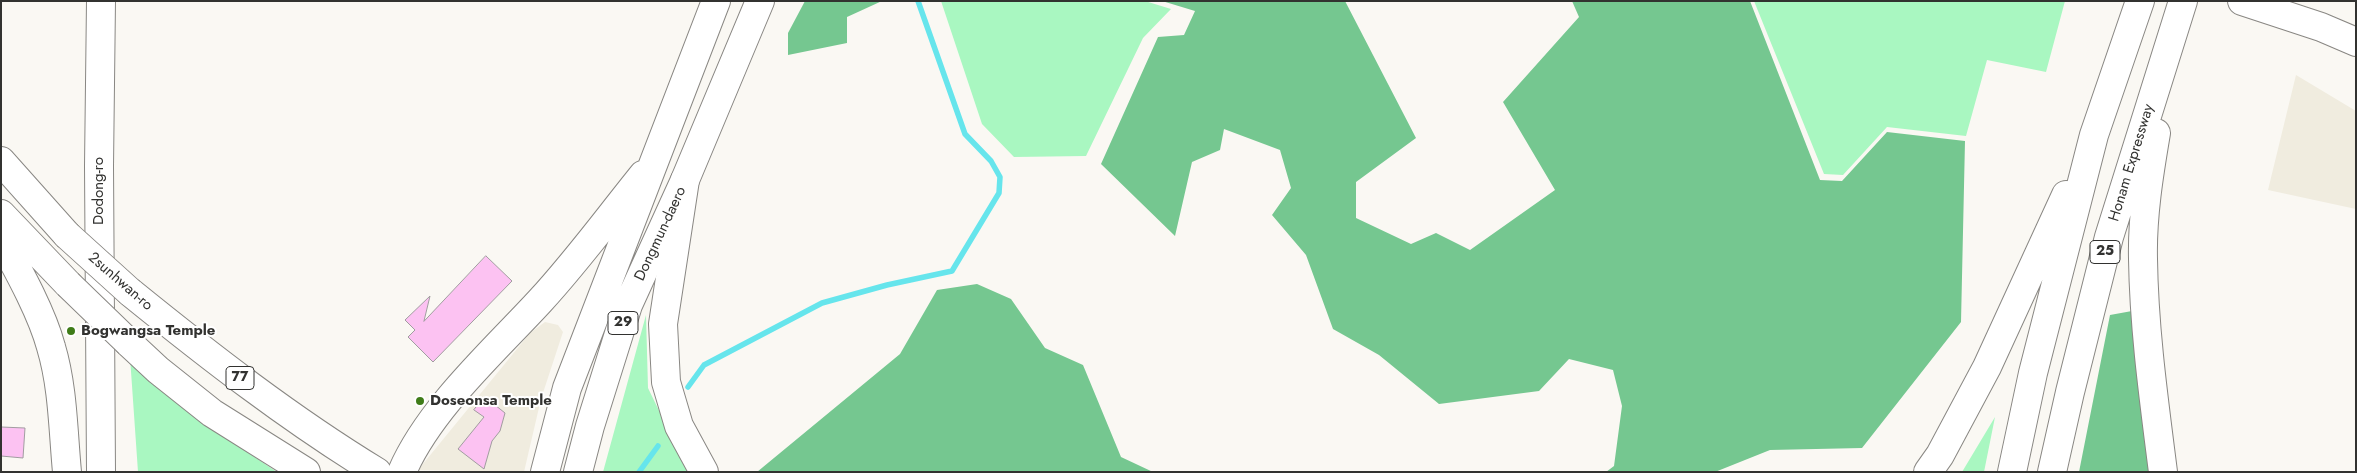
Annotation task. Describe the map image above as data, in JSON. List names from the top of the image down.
{
  "streets": {
    "main road": [
      "Honam Expressway",
      "Dodong-ro",
      "Dongmun-daero",
      "25",
      "2sunhwan-ro",
      "29",
      "77"
    ]
  },
  "places": ["Bogwangsa Temple", "Doseonsa Temple"]
}
